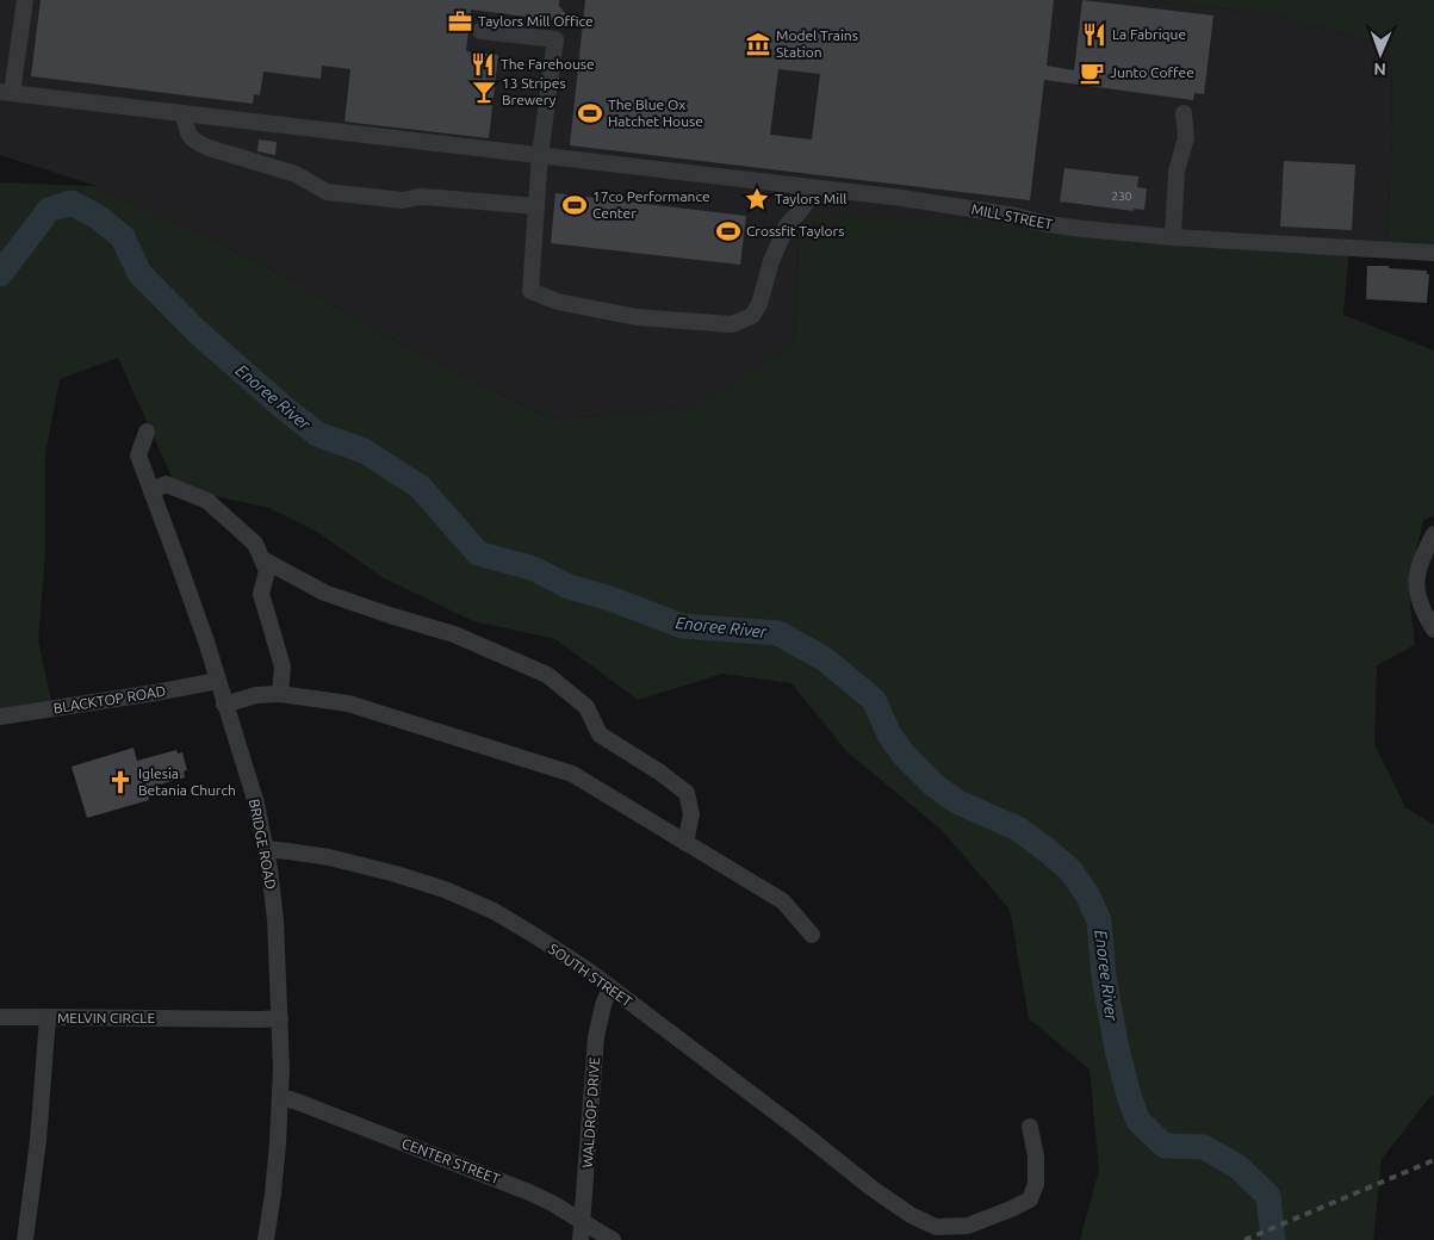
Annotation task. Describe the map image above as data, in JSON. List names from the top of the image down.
{
  "streets": {
    "street": [
      "MILL STREET",
      "BLACKTOP ROAD",
      "BRIDGE ROAD",
      "SOUTH STREET",
      "MELVIN CIRCLE",
      "WALDROP DRIVE",
      "CENTER STREET"
    ]
  },
  "crossings": [
    ["BLACKTOP ROAD", "BRIDGE ROAD"],
    ["BRIDGE ROAD", "SOUTH STREET"],
    ["BRIDGE ROAD", "MELVIN CIRCLE"],
    ["BRIDGE ROAD", "CENTER STREET"],
    ["SOUTH STREET", "WALDROP DRIVE"],
    ["WALDROP DRIVE", "CENTER STREET"]
  ],
  "water": ["Enoree River"],
  "places": {
    "office": ["Taylors Mill Office"],
    "restaurant": ["La Fabrique", "The Farehouse"],
    "museum": ["Model Trains Station"],
    "cafe": ["Junto Coffee"],
    "bar": ["13 Stripes Brewery"],
    "sports": ["The Blue Ox Hatchet House", "17co Performance Center", "Crossfit Taylors"],
    "place": ["Taylors Mill"],
    "church": ["Iglesia Betania Church"]
  },
  "house_numbers": ["230"],
  "north": "bottom"
}
